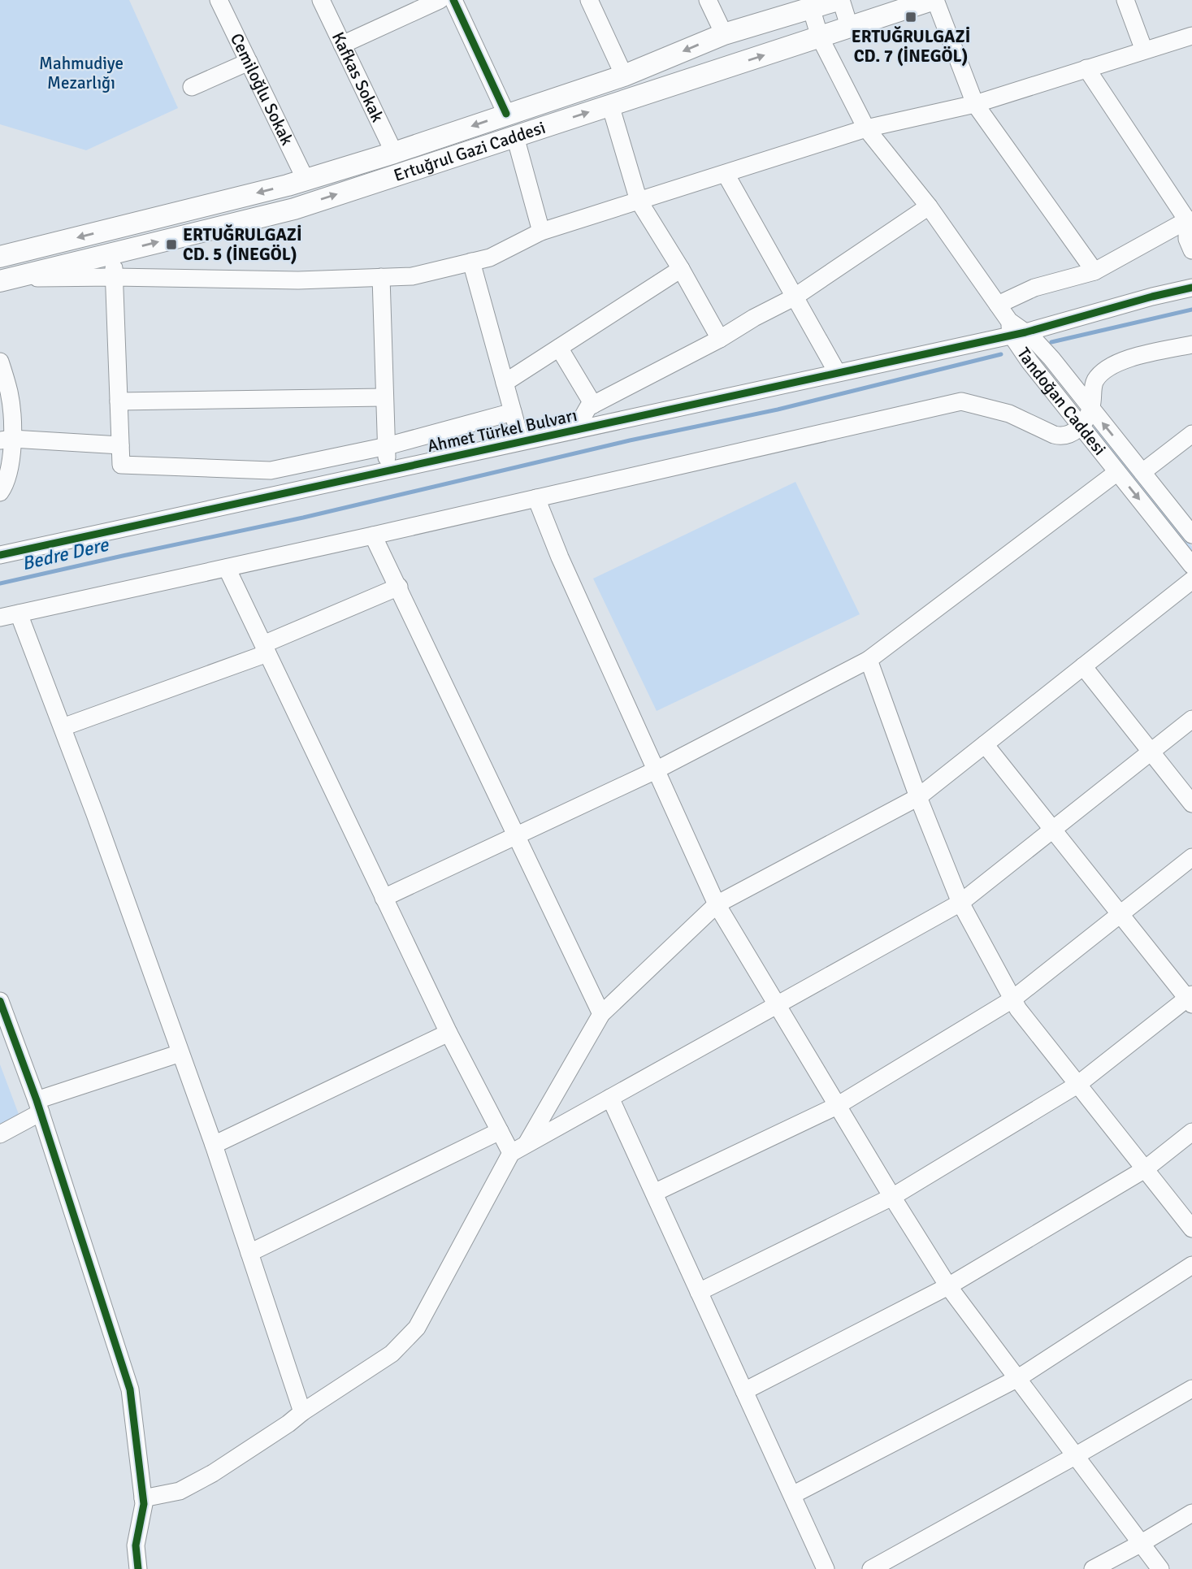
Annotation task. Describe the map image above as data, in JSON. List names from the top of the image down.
{
  "streets": {
    "main road": ["Ertuğrul Gazi Caddesi"],
    "street": [
      "Kafkas Sokak",
      "Cemiloğlu Sokak",
      "Tandoğan Caddesi",
      "Ahmet Türkel Bulvarı"
    ]
  },
  "crossings": [
    ["Kafkas Sokak", "Ertuğrul Gazi Caddesi"],
    ["Cemiloğlu Sokak", "Ertuğrul Gazi Caddesi"],
    ["Tandoğan Caddesi", "Ahmet Türkel Bulvarı"]
  ],
  "water": ["Bedre Dere"],
  "parks": ["Mahmudiye Mezarlığı"],
  "places": {
    "transit": ["ERTUĞRULGAZİ CD. 7 (İNEGÖL)", "ERTUĞRULGAZİ CD. 5 (İNEGÖL)"]
  }
}
